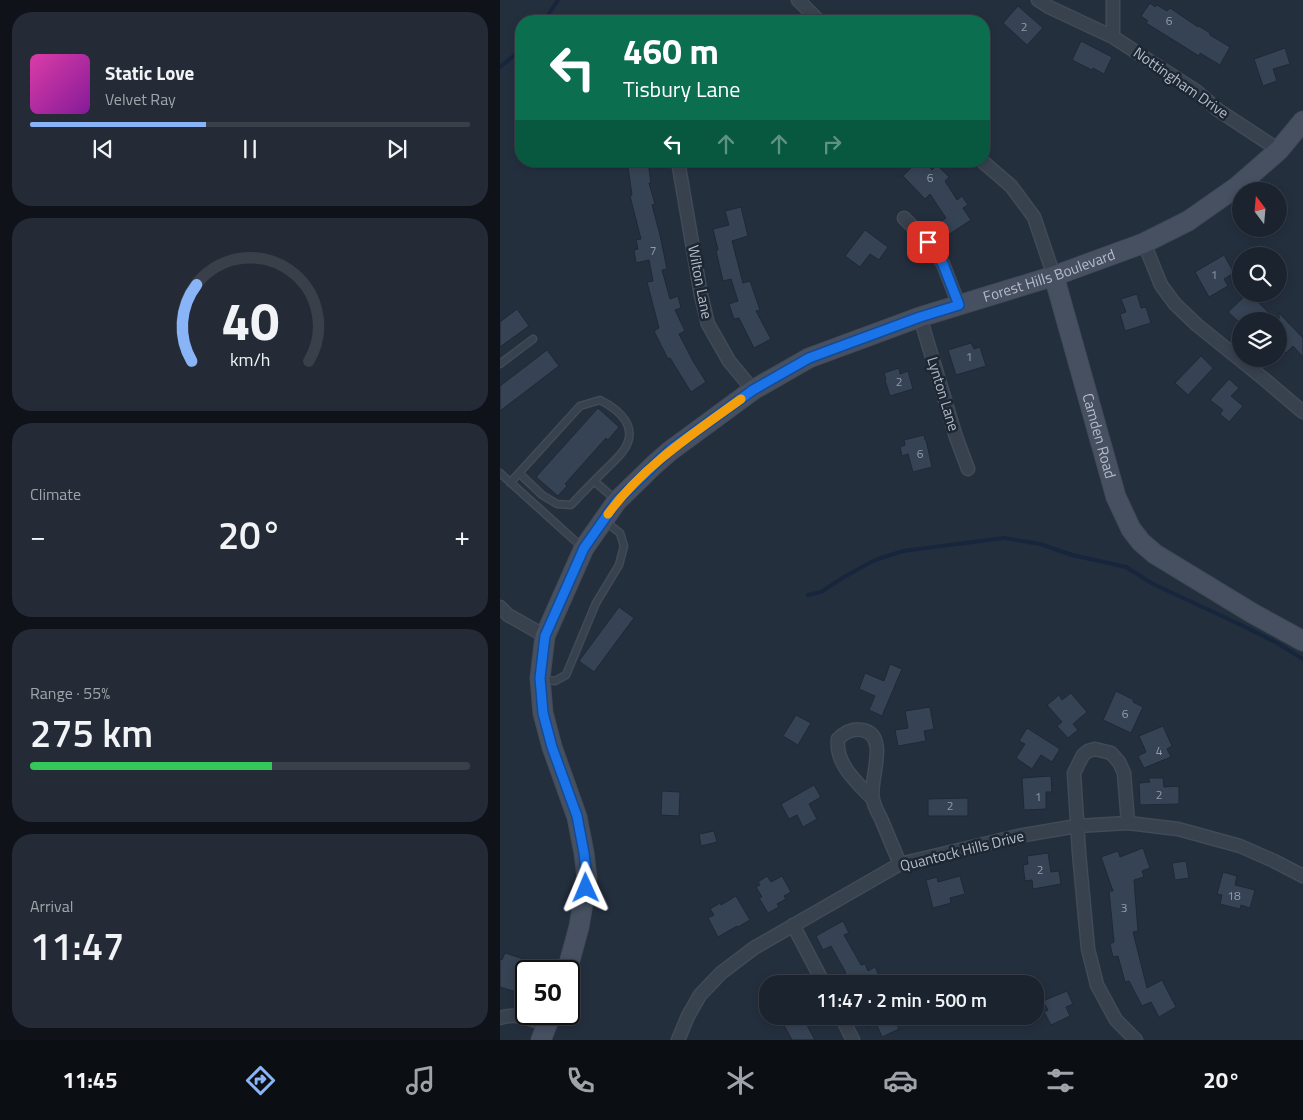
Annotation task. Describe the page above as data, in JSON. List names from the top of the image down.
{
  "streets": {
    "main road": ["Forest Hills Boulevard", "Camden Road"],
    "street": [
      "Nottingham Drive",
      "Wilton Lane",
      "Lynton Lane",
      "Quantock Hills Drive"
    ]
  },
  "crossings": [
    ["Nottingham Drive", "Forest Hills Boulevard"],
    ["Forest Hills Boulevard", "Wilton Lane"],
    ["Forest Hills Boulevard", "Lynton Lane"],
    ["Forest Hills Boulevard", "Camden Road"]
  ],
  "house_numbers": [
    "6",
    "2",
    "6",
    "7",
    "1",
    "1",
    "2",
    "6",
    "6",
    "4",
    "2",
    "1",
    "2",
    "2",
    "18",
    "3"
  ],
  "north": "top",
  "page": {
    "turn": ["460 m", "Tisbury Lane"],
    "song": ["Static Love", "Velvet Ray"],
    "tile": [
      "Climate",
      ["Range · 55%", "275 km"],
      ["Arrival", "11:47"]
    ],
    "heat": ["−", "20°", "+"],
    "limit": "50",
    "trip": "11:47 · 2 min · 500 m",
    "tabs": ["11:45", "20°"],
    "gauge": ["40", "km/h"]
  }
}
